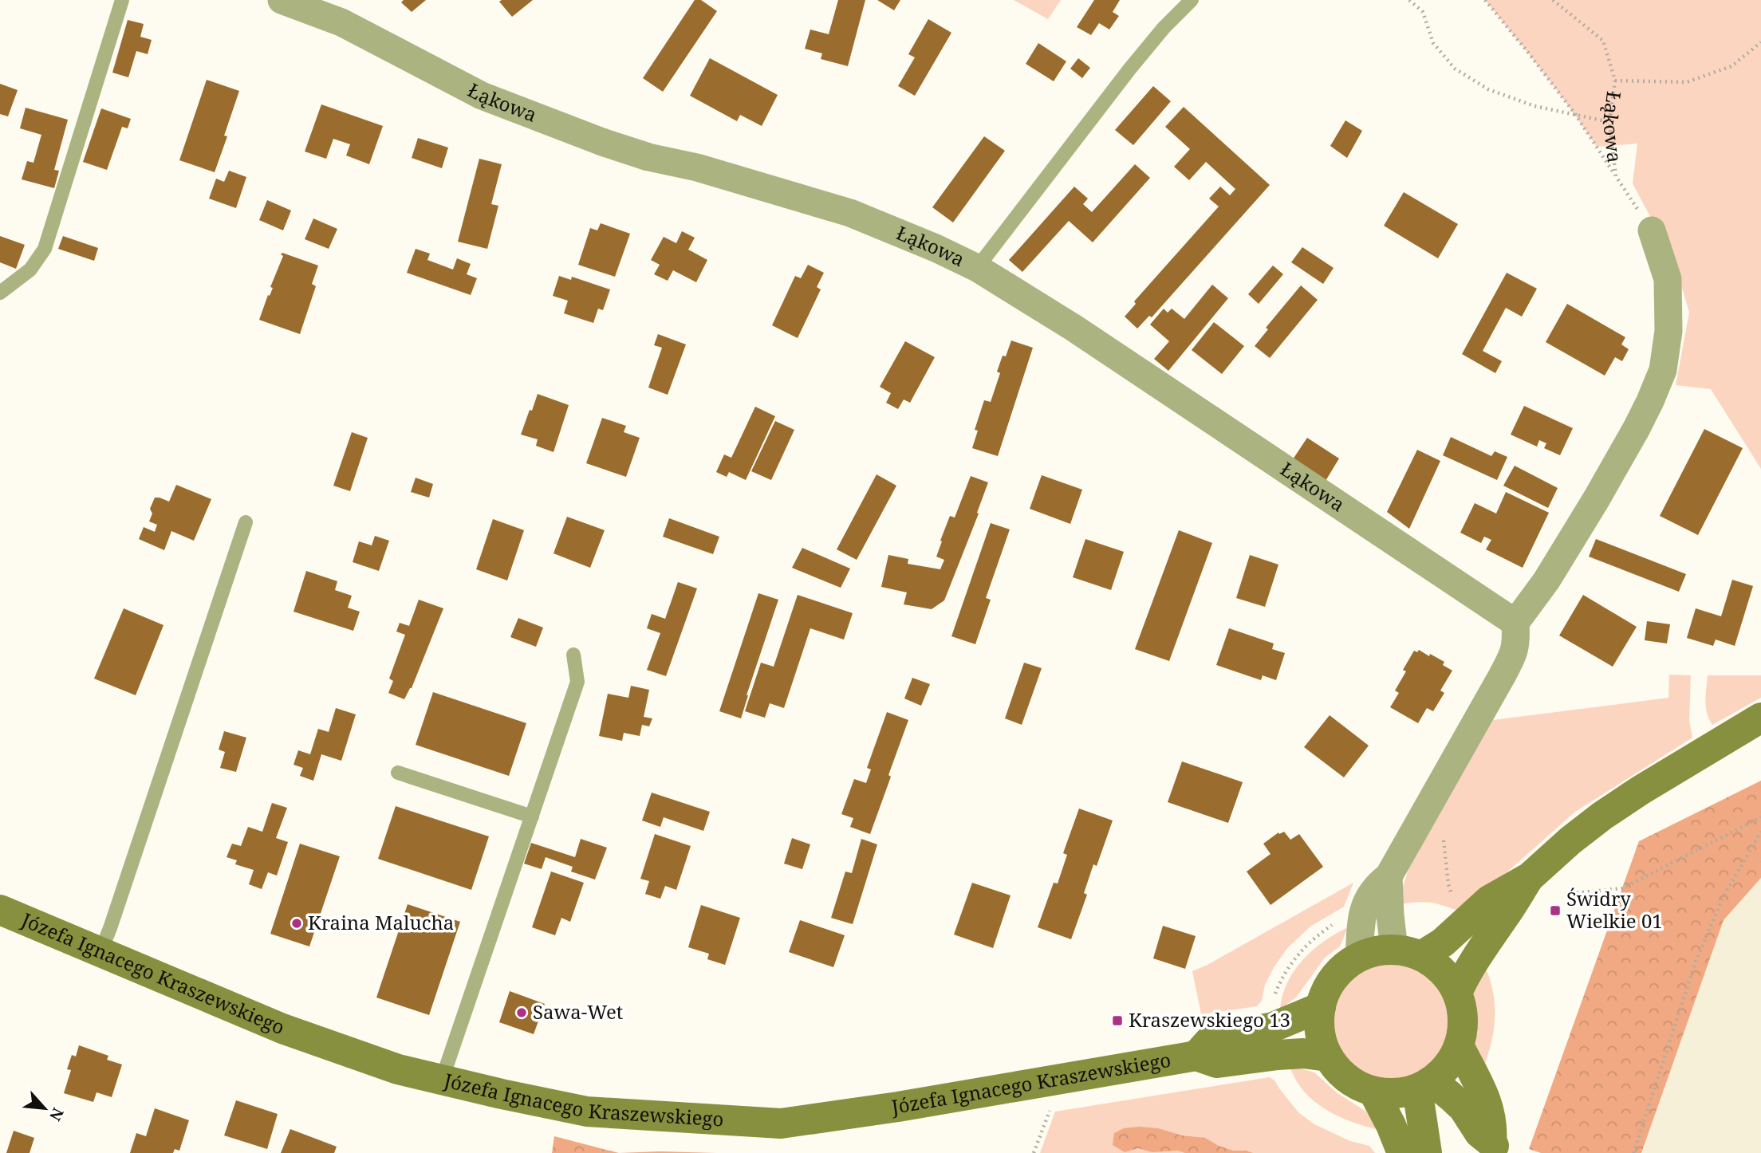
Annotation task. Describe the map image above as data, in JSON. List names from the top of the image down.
{
  "streets": {
    "street": ["Łąkowa", "Józefa Ignacego Kraszewskiego"]
  },
  "places": {
    "transit": ["Świdry Wielkie 01", "Kraszewskiego 13"],
    "other": ["Kraina Malucha", "Sawa-Wet"]
  },
  "north": "bottom right"
}
